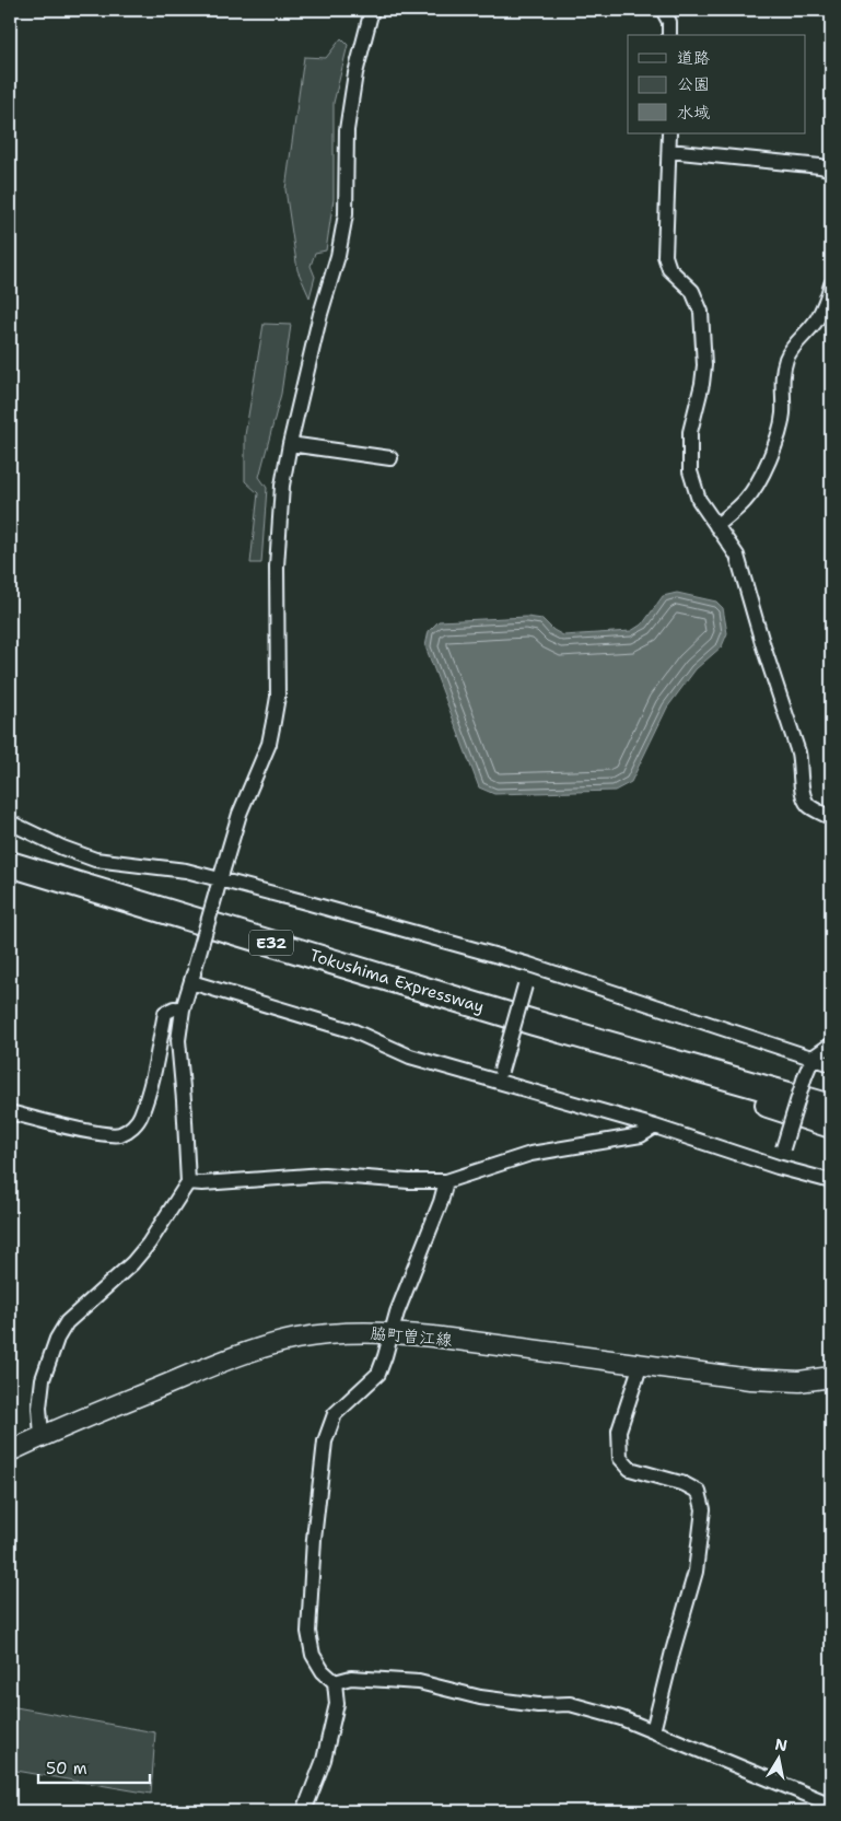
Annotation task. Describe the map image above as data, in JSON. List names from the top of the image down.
{
  "streets": {
    "highway": ["E32", "Tokushima Expressway"],
    "main road": ["脇町曽江線"]
  },
  "legend": ["道路", "公園", "水域"],
  "scale_bar": "50 m",
  "north": "top"
}
